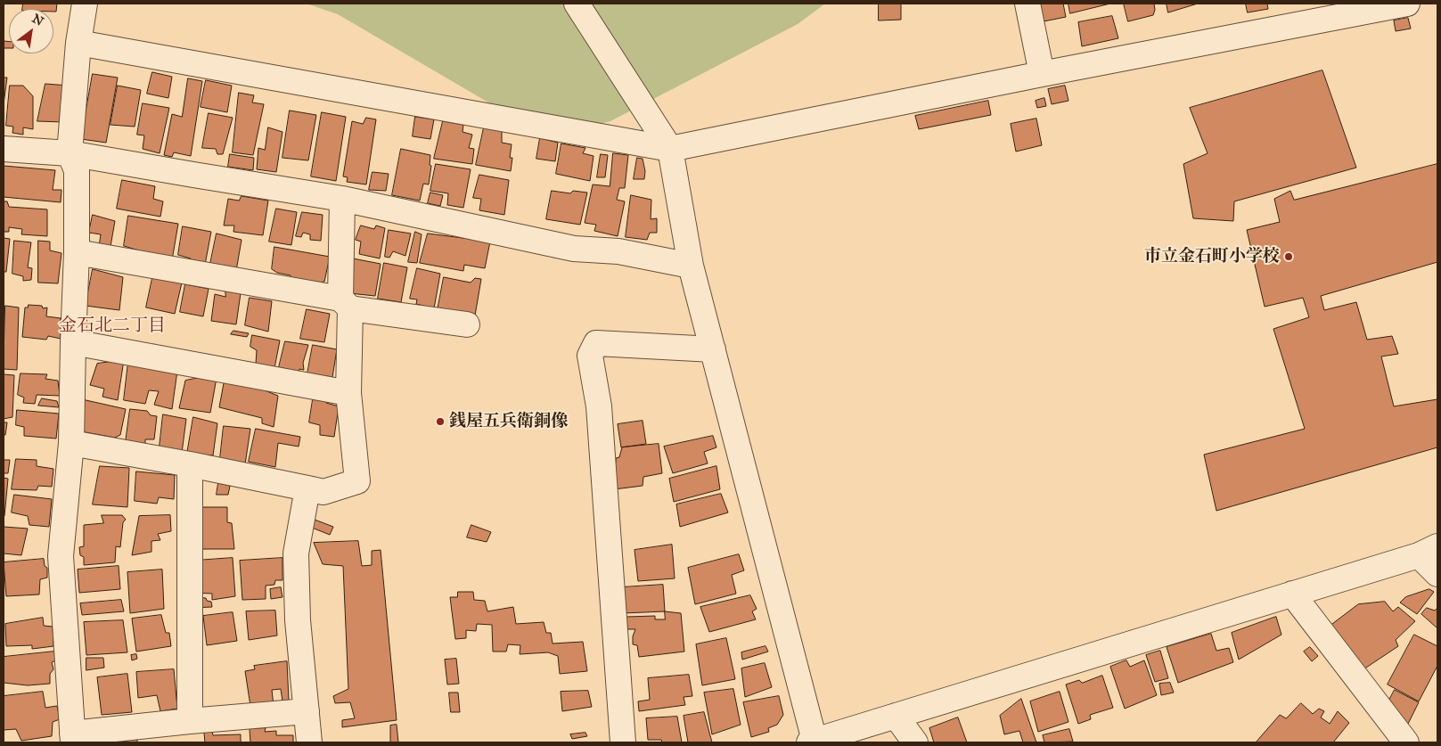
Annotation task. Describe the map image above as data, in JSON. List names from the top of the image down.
{
  "districts": ["金石北二丁目"],
  "places": ["市立金石町小学校", "銭屋五兵衛銅像"],
  "north": "top right"
}
